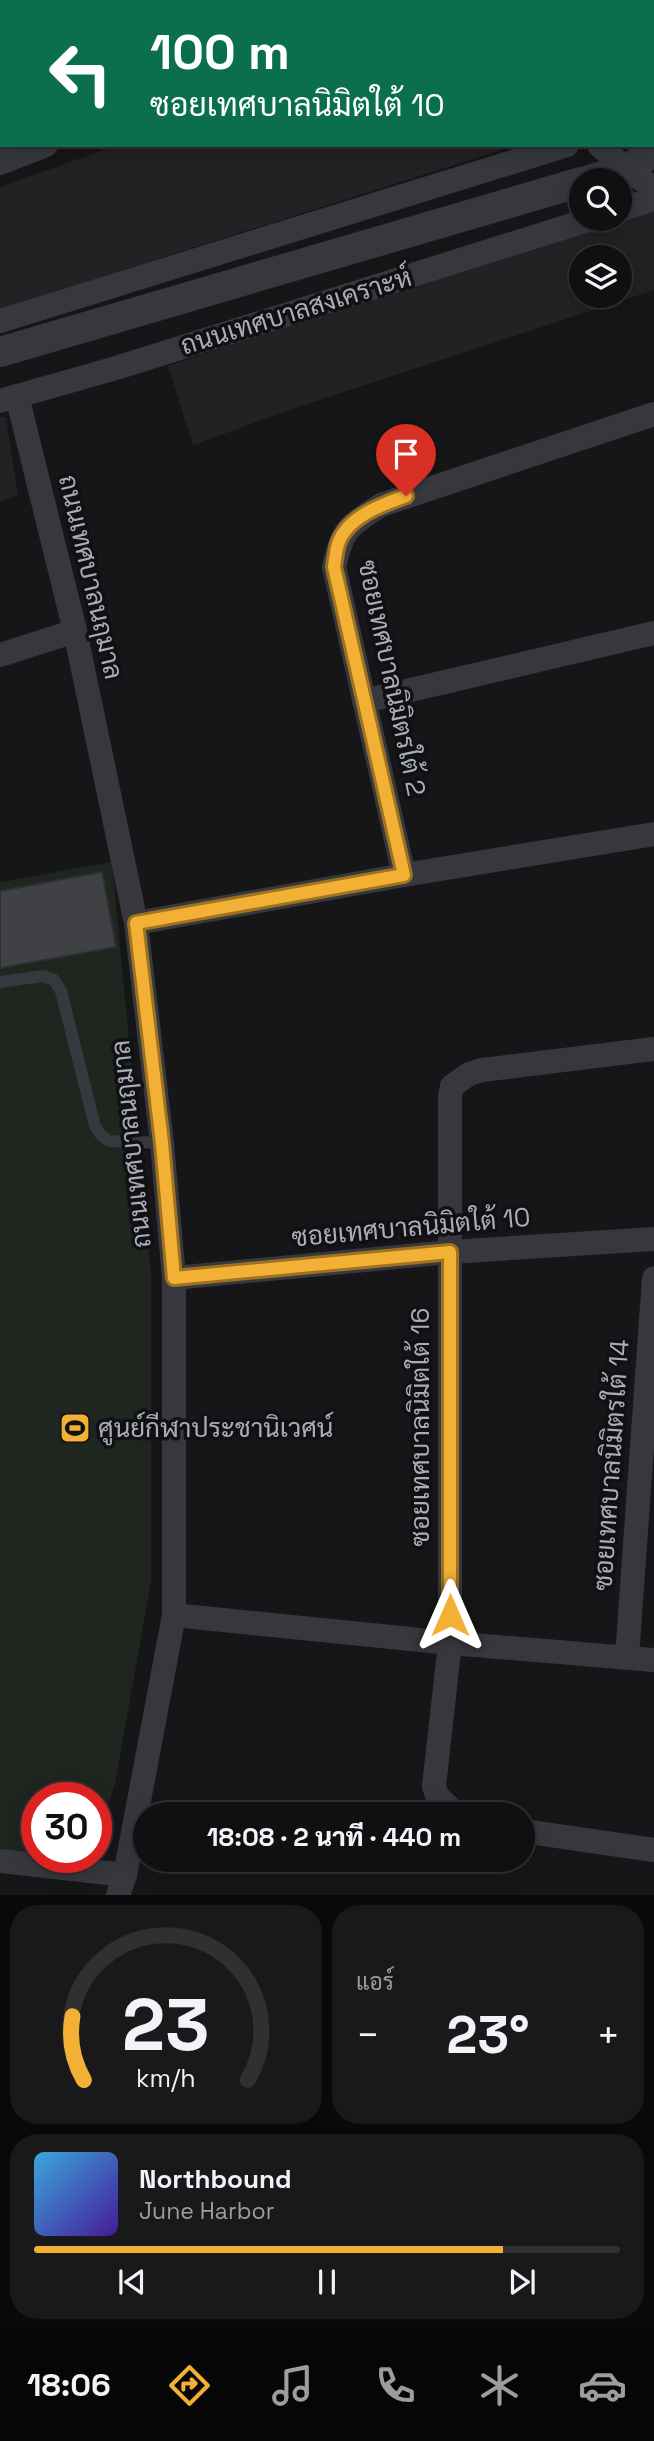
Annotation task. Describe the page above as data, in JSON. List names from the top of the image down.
{
  "streets": {
    "street": [
      "ถนนเทศบาลสงเคราะห์",
      "ถนนเทศบาลนฤมาล",
      "ซอยเทศบาลนิมิตรใต้ 2",
      "ซอยเทศบาลนิมิตใต้ 10",
      "ซอยเทศบาลนิมิตใต้ 16",
      "ซอยเทศบาลนิมิตรใต้ 14"
    ]
  },
  "crossings": [
    ["ถนนเทศบาลสงเคราะห์", "ถนนเทศบาลนฤมาล"],
    ["ถนนเทศบาลนฤมาล", "ซอยเทศบาลนิมิตใต้ 10"],
    ["ซอยเทศบาลนิมิตใต้ 10", "ซอยเทศบาลนิมิตใต้ 16"]
  ],
  "places": {
    "sports": ["ศูนย์กีฬาประชานิเวศน์"]
  },
  "page": {
    "turn": ["100 m", "ซอยเทศบาลนิมิตใต้ 10"],
    "limit": "30",
    "trip": "18:08 · 2 นาที · 440 m",
    "tile": "แอร์",
    "heat": ["−", "23°", "+"],
    "song": ["Northbound", "June Harbor"],
    "tabs": "18:06",
    "gauge": ["23", "km/h"]
  }
}
